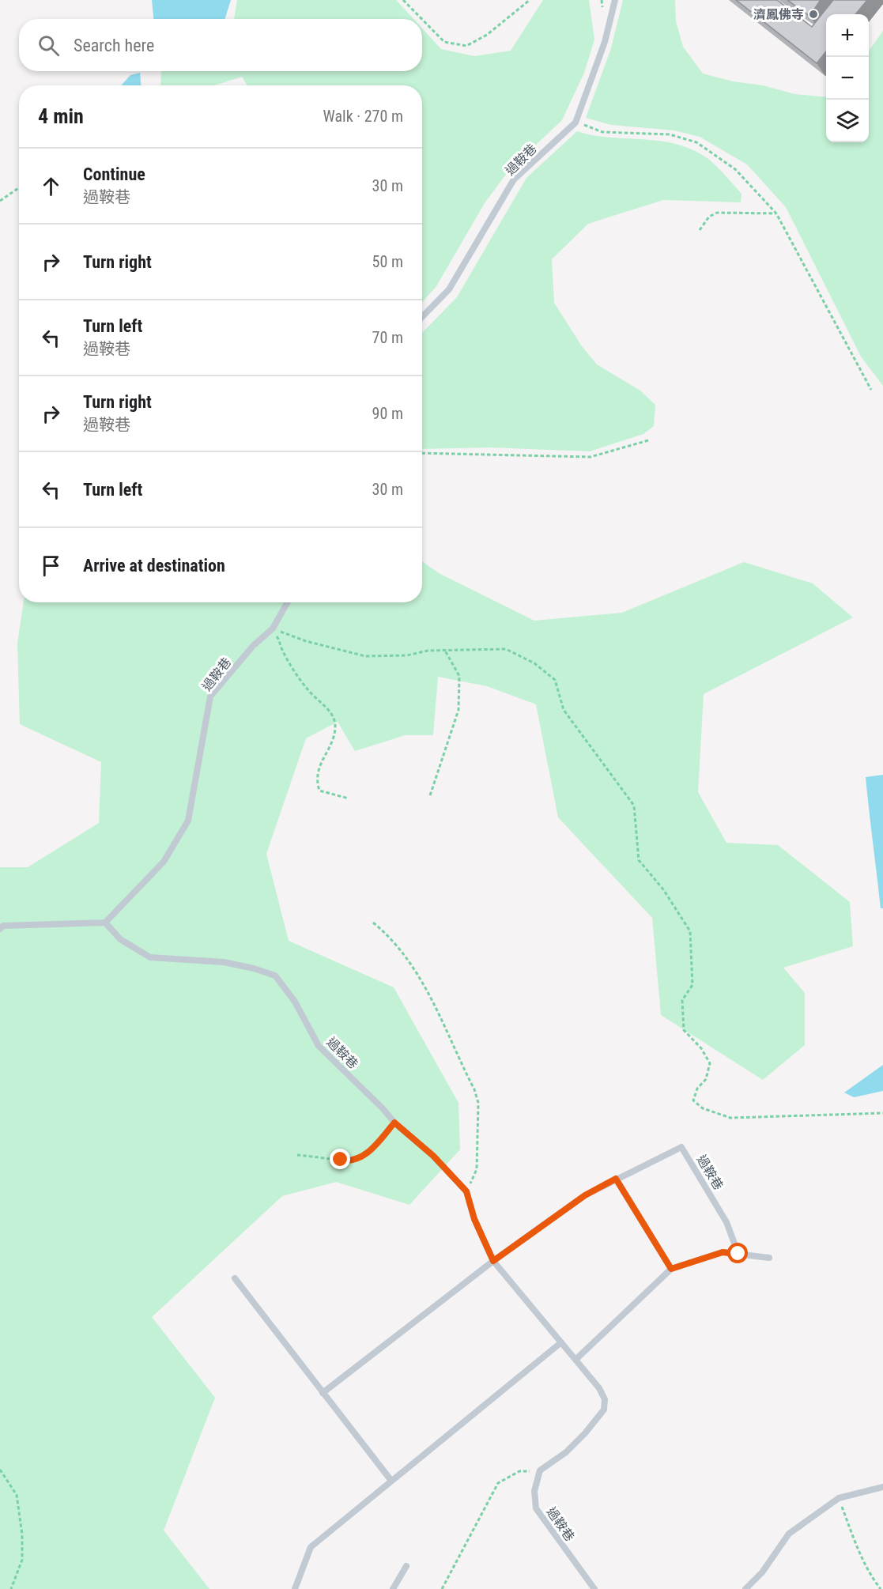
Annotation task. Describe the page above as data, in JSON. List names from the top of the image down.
{
  "streets": {
    "lane": ["過鞍巷"]
  },
  "places": ["濟鳳佛寺"],
  "page": {
    "map_buttons": ["+", "−"],
    "search": "Search here",
    "heading": ["4 min", "Walk · 270 m"],
    "list": [
      ["Continue", "過鞍巷", "30 m"],
      ["Turn right", "50 m"],
      ["Turn left", "過鞍巷", "70 m"],
      ["Turn right", "過鞍巷", "90 m"],
      ["Turn left", "30 m"],
      "Arrive at destination"
    ]
  }
}
